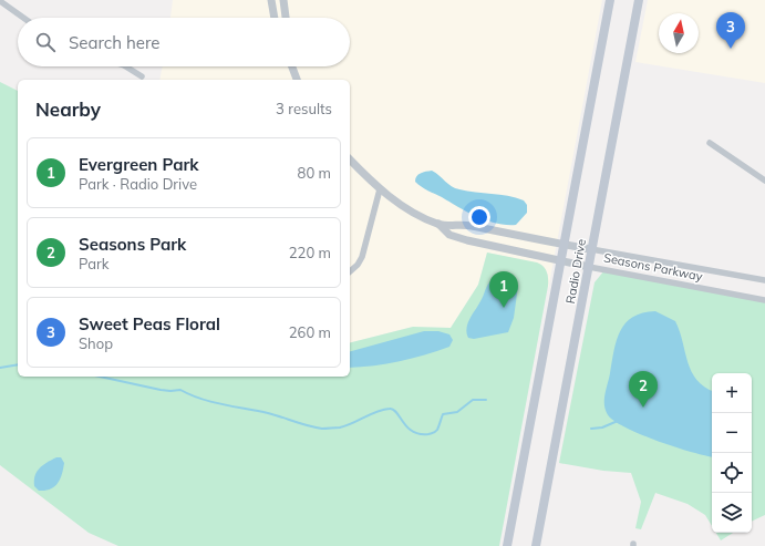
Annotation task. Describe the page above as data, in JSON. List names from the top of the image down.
{
  "streets": {
    "main road": ["Radio Drive"],
    "street": ["Seasons Parkway"]
  },
  "crossings": [
    ["Seasons Parkway", "Radio Drive"]
  ],
  "north": "top",
  "page": {
    "pins": ["3", "1", "2"],
    "search": "Search here",
    "heading": ["Nearby", "3 results"],
    "list": [
      {
        "mark": "1",
        "name": "Evergreen Park",
        "note": "Park · Radio Drive",
        "value": "80 m"
      },
      {
        "mark": "2",
        "name": "Seasons Park",
        "note": "Park",
        "value": "220 m"
      },
      {
        "mark": "3",
        "name": "Sweet Peas Floral",
        "note": "Shop",
        "value": "260 m"
      }
    ],
    "map_buttons": ["+", "−"]
  }
}
